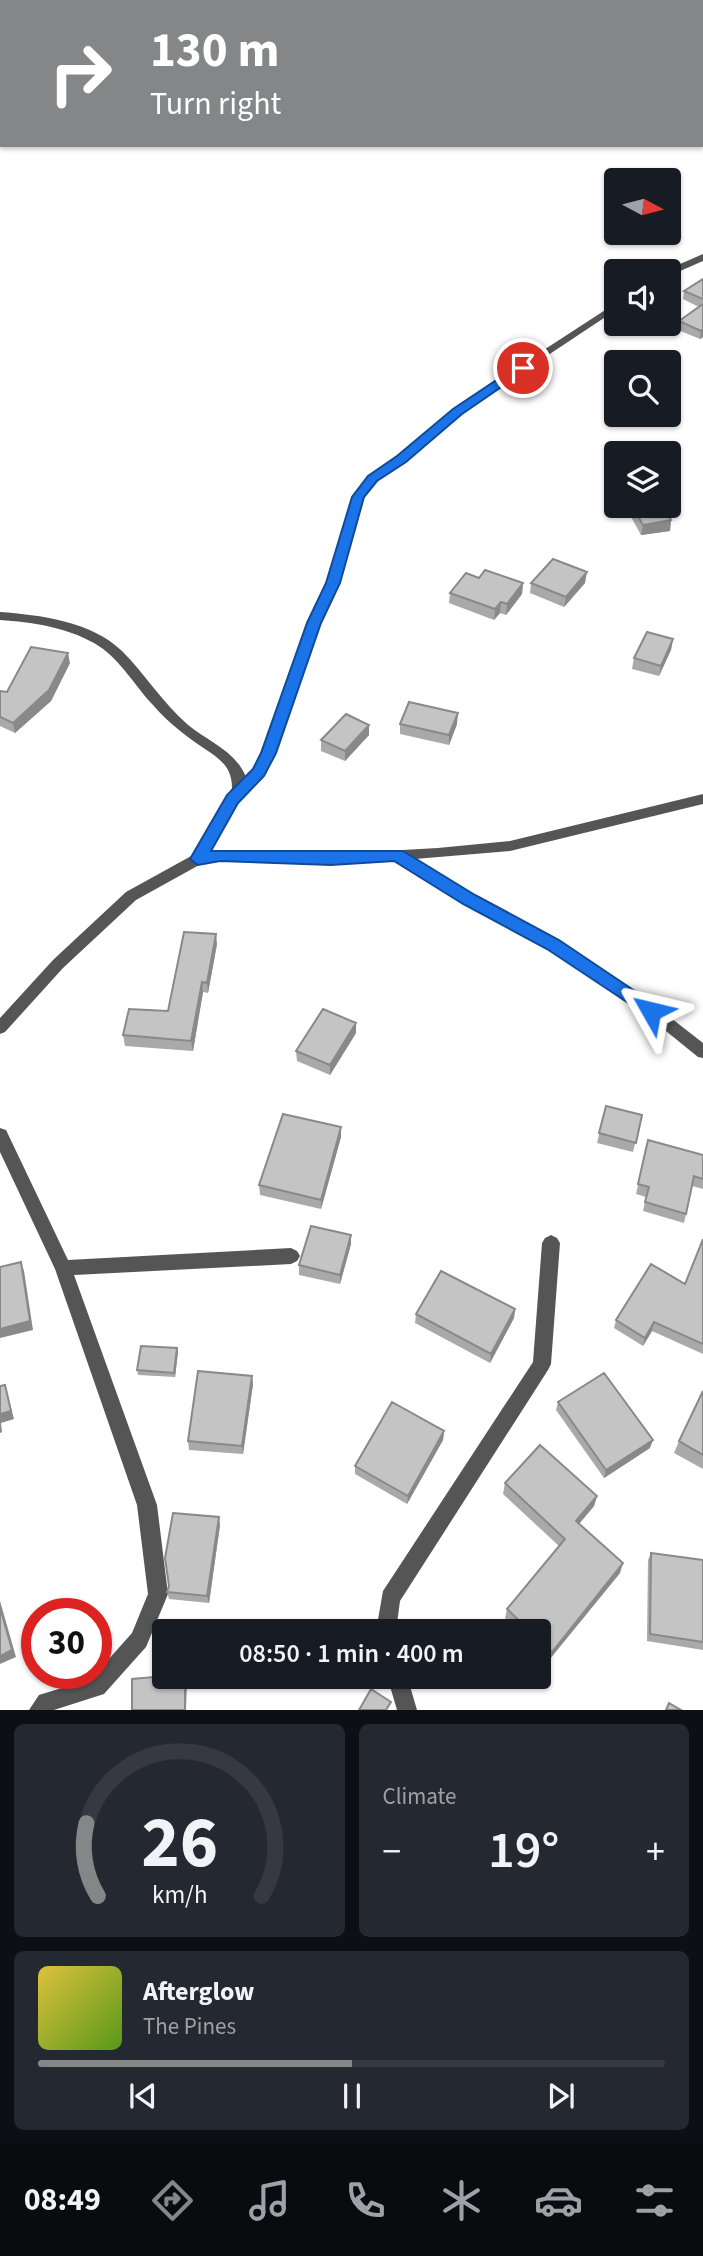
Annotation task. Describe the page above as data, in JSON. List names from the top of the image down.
{
  "north": "right",
  "page": {
    "turn": ["130 m", "Turn right"],
    "limit": "30",
    "trip": "08:50 · 1 min · 400 m",
    "tile": "Climate",
    "heat": ["−", "19°", "+"],
    "song": ["Afterglow", "The Pines"],
    "tabs": "08:49",
    "gauge": ["26", "km/h"]
  }
}
